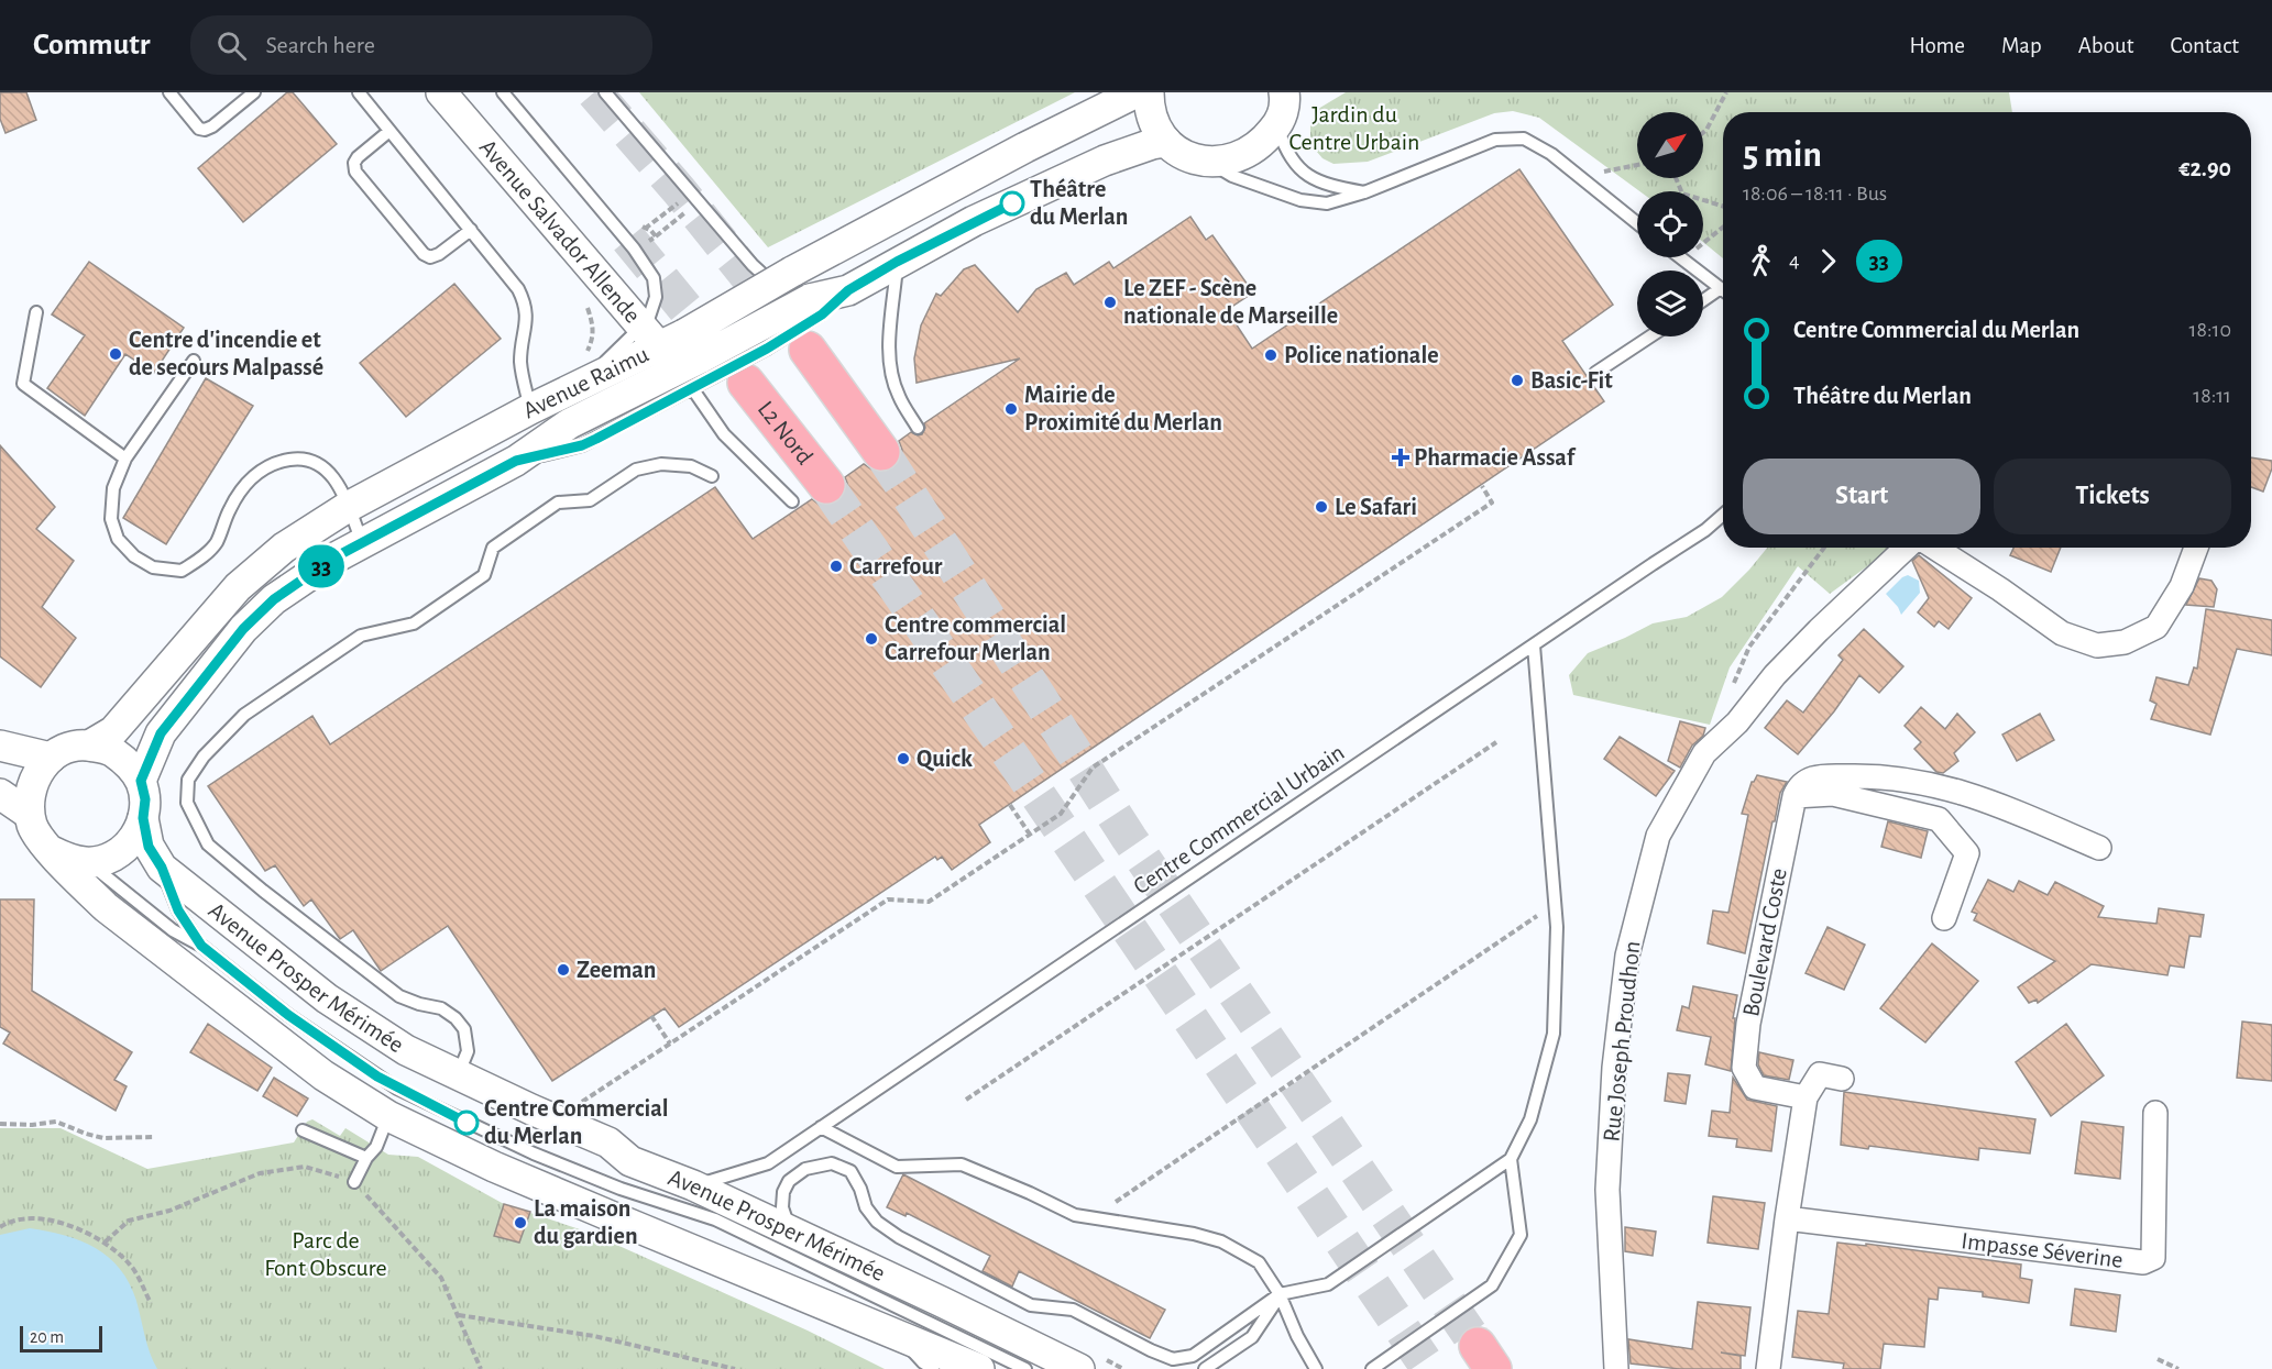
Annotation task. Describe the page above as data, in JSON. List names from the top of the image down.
{
  "streets": {
    "highway": ["L2 Nord"],
    "street": [
      "Avenue Salvador Allende",
      "Avenue Raimu",
      "Boulevard Coste",
      "Avenue Prosper Mérimée",
      "Rue Joseph Proudhon",
      "Impasse Séverine"
    ],
    "lane": ["Centre Commercial Urbain"]
  },
  "crossings": [
    ["Avenue Salvador Allende", "Avenue Raimu"],
    ["Avenue Salvador Allende", "L2 Nord"],
    ["Avenue Raimu", "L2 Nord"],
    ["Avenue Raimu", "Avenue Prosper Mérimée"],
    ["Centre Commercial Urbain", "Avenue Prosper Mérimée"]
  ],
  "parks": ["Jardin du Centre Urbain", "Parc de Font Obscure"],
  "places": {
    "other": [
      "Théâtre du Merlan",
      "Le ZEF - Scène nationale de Marseille",
      "Centre d'incendie et de secours Malpassé",
      "Police nationale",
      "Basic-Fit",
      "Mairie de Proximité du Merlan",
      "Le Safari",
      "Carrefour",
      "Centre commercial Carrefour Merlan",
      "Quick",
      "Zeeman",
      "Centre Commercial du Merlan",
      "La maison du gardien"
    ],
    "health": ["Pharmacie Assaf"]
  },
  "lines": ["bus line 33"],
  "scale_bar": "20 m",
  "north": "top right",
  "page": {
    "header": "Commutr",
    "search": "Search here",
    "nav": [
      "Home",
      "Map",
      "About",
      "Contact"
    ],
    "on_map": "33",
    "heading": ["5 min", "18:06 – 18:11 · Bus", "€2.90"],
    "legs": ["4", "33"],
    "list": [
      {
        "name": "Centre Commercial du Merlan",
        "value": "18:10"
      },
      {
        "name": "Théâtre du Merlan",
        "value": "18:11"
      }
    ],
    "buttons": ["Start", "Tickets"],
    "scale": "20 m"
  }
}
